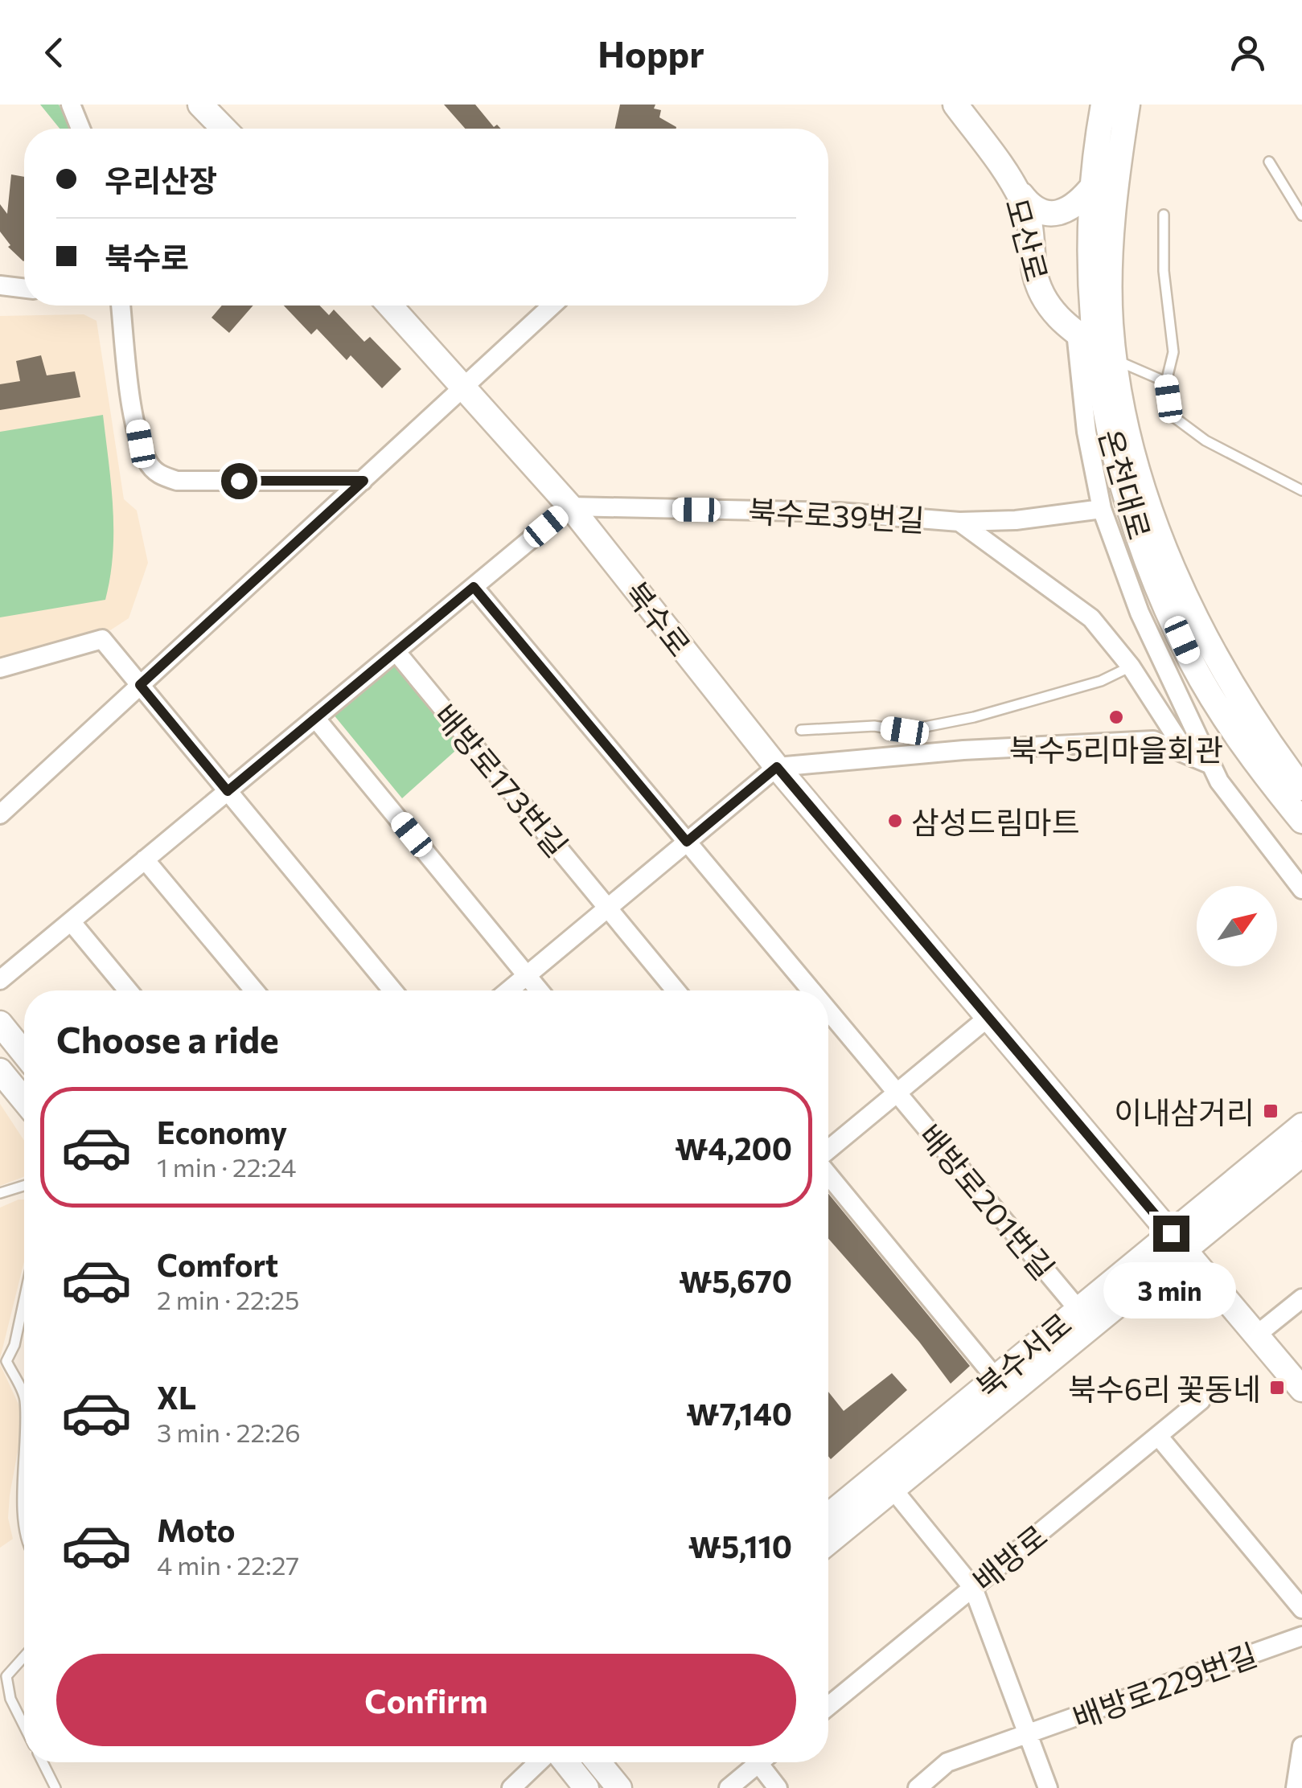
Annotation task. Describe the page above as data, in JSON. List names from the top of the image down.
{
  "streets": {
    "street": [
      "모산로",
      "온천대로",
      "북수로39번길",
      "북수로",
      "배방로173번길",
      "배방로201번길",
      "북수서로",
      "배방로",
      "배방로229번길"
    ]
  },
  "crossings": [
    ["모산로", "온천대로"],
    ["북수로39번길", "북수로"],
    ["북수로", "북수서로"],
    ["배방로201번길", "북수서로"]
  ],
  "places": {
    "other": ["북수5리마을회관", "삼성드림마트"],
    "transit": ["이내삼거리", "북수6리 꽃동네"]
  },
  "north": "top right",
  "page": {
    "header": "Hoppr",
    "banner": ["우리산장", "북수로"],
    "heading": "Choose a ride",
    "list": [
      {
        "name": "Economy",
        "note": "1 min · 22:24",
        "value": "₩4,200"
      },
      {
        "name": "Comfort",
        "note": "2 min · 22:25",
        "value": "₩5,670"
      },
      {
        "name": "XL",
        "note": "3 min · 22:26",
        "value": "₩7,140"
      },
      {
        "name": "Moto",
        "note": "4 min · 22:27",
        "value": "₩5,110"
      }
    ],
    "bubble": "3 min",
    "buttons": "Confirm"
  }
}
